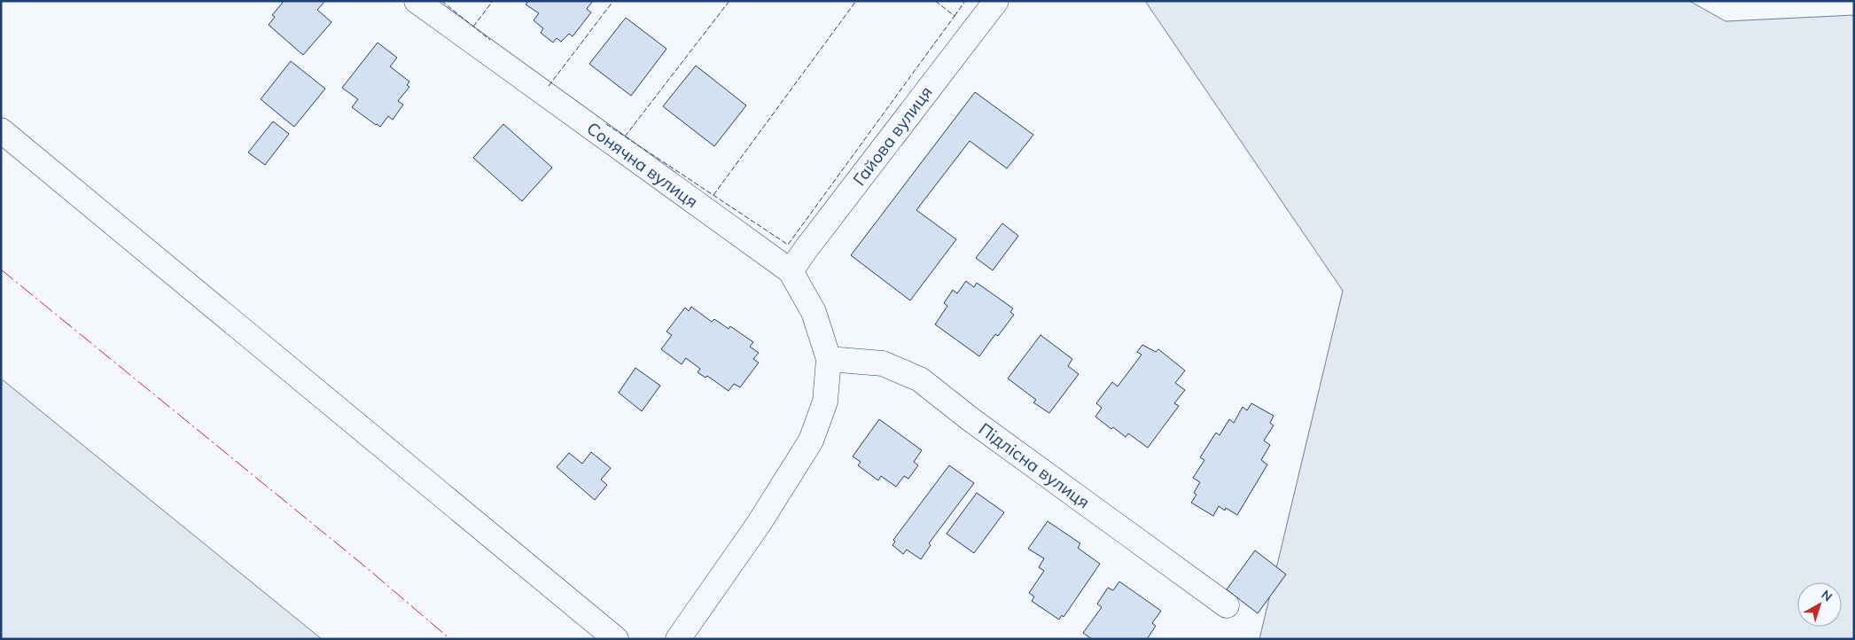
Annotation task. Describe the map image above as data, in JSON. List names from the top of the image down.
{
  "streets": {
    "street": ["Гайова вулиця", "Сонячна вулиця", "Підлісна вулиця"]
  },
  "crossings": [
    ["Гайова вулиця", "Сонячна вулиця"],
    ["Сонячна вулиця", "Підлісна вулиця"]
  ],
  "north": "top right"
}
